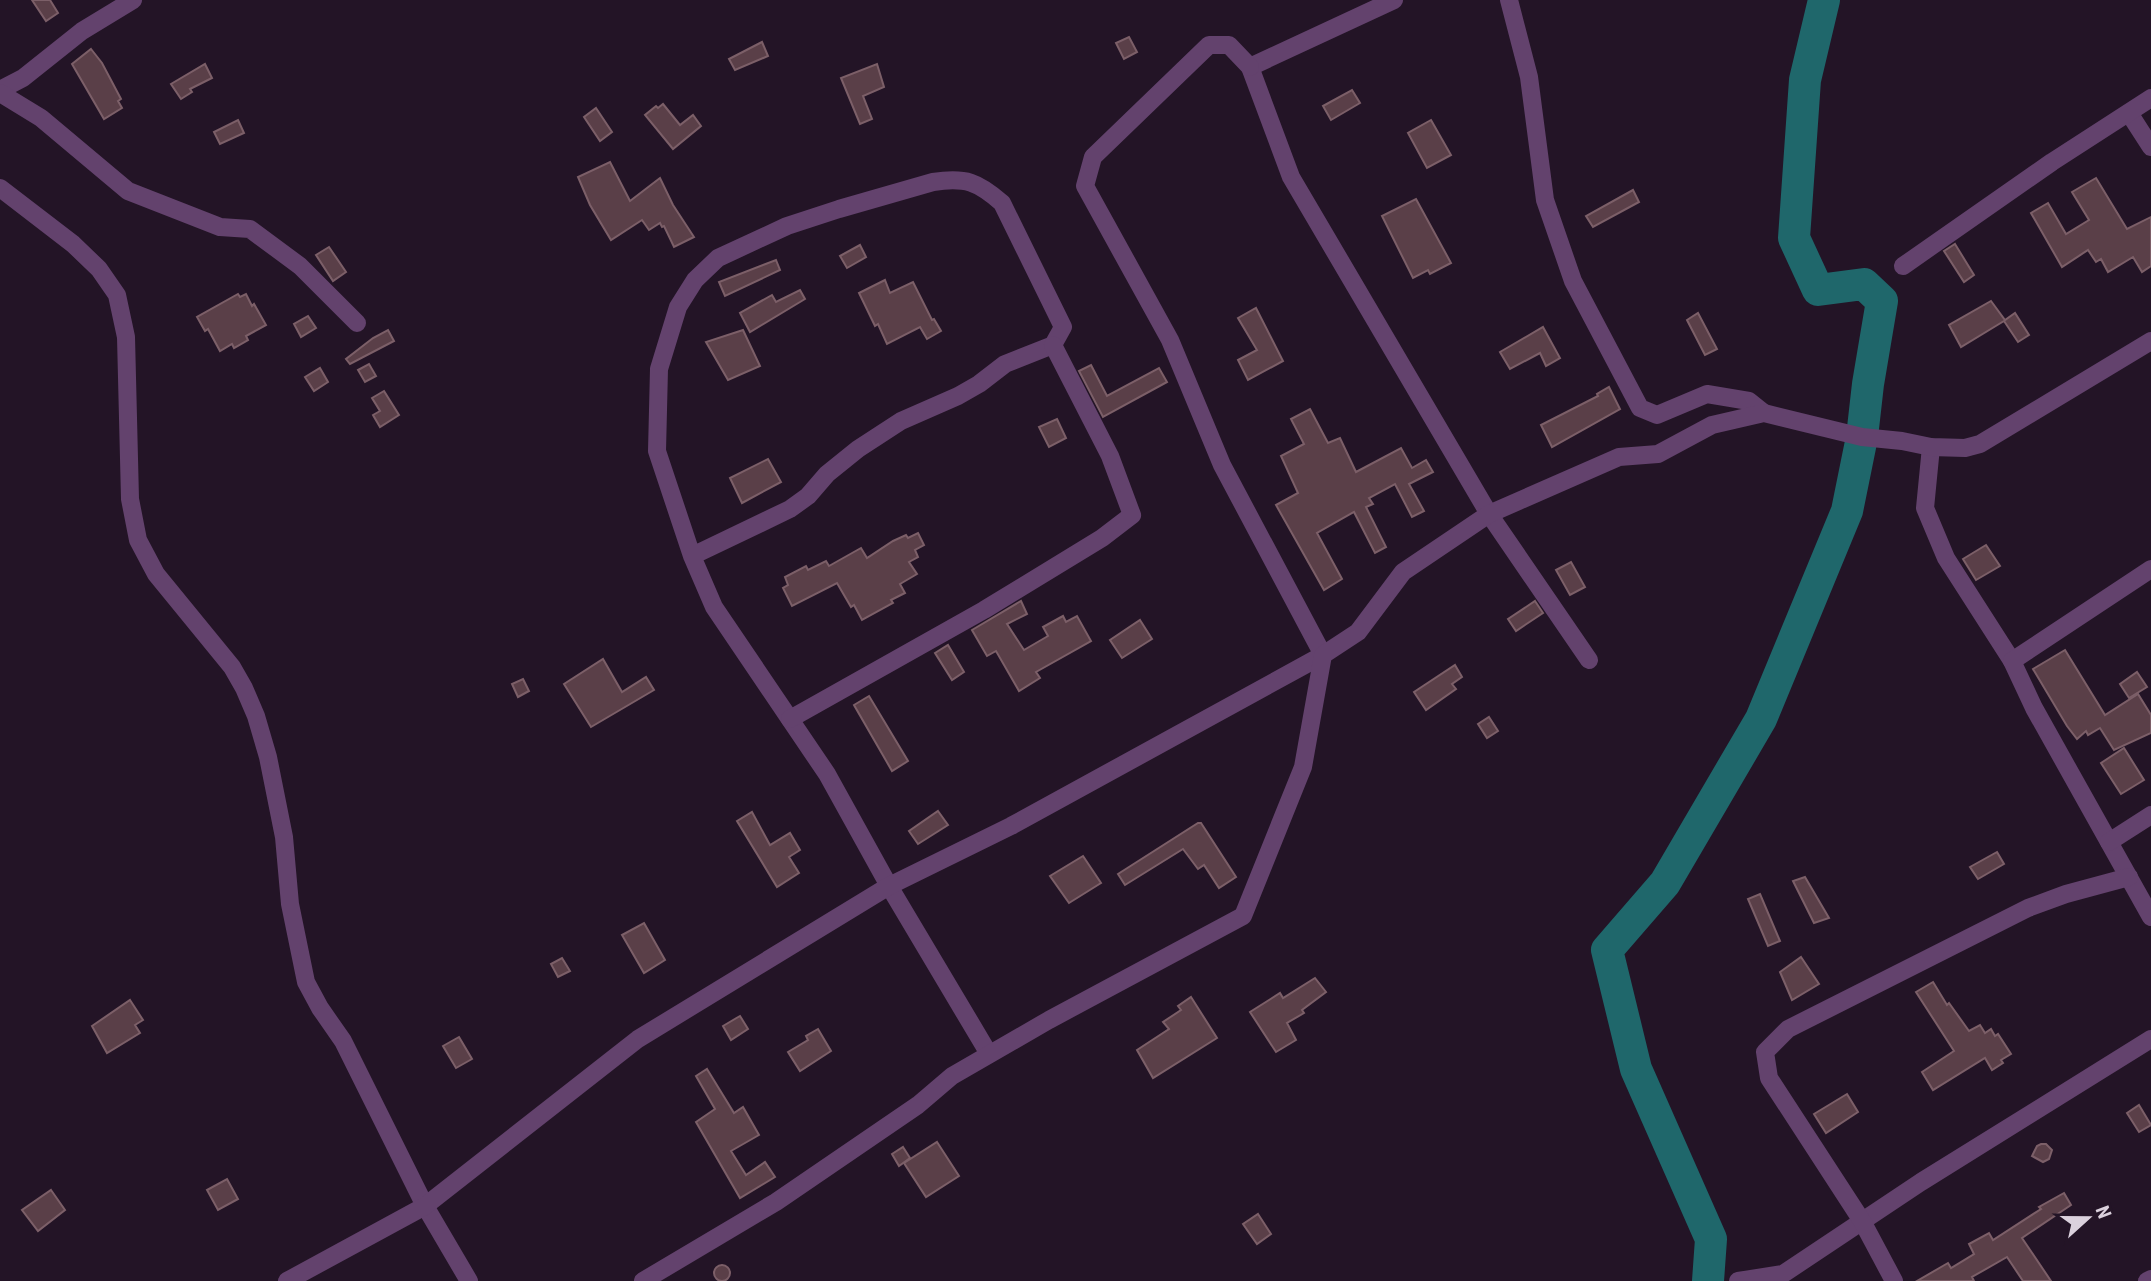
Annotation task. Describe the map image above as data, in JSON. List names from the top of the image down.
{
  "north": "right"
}
